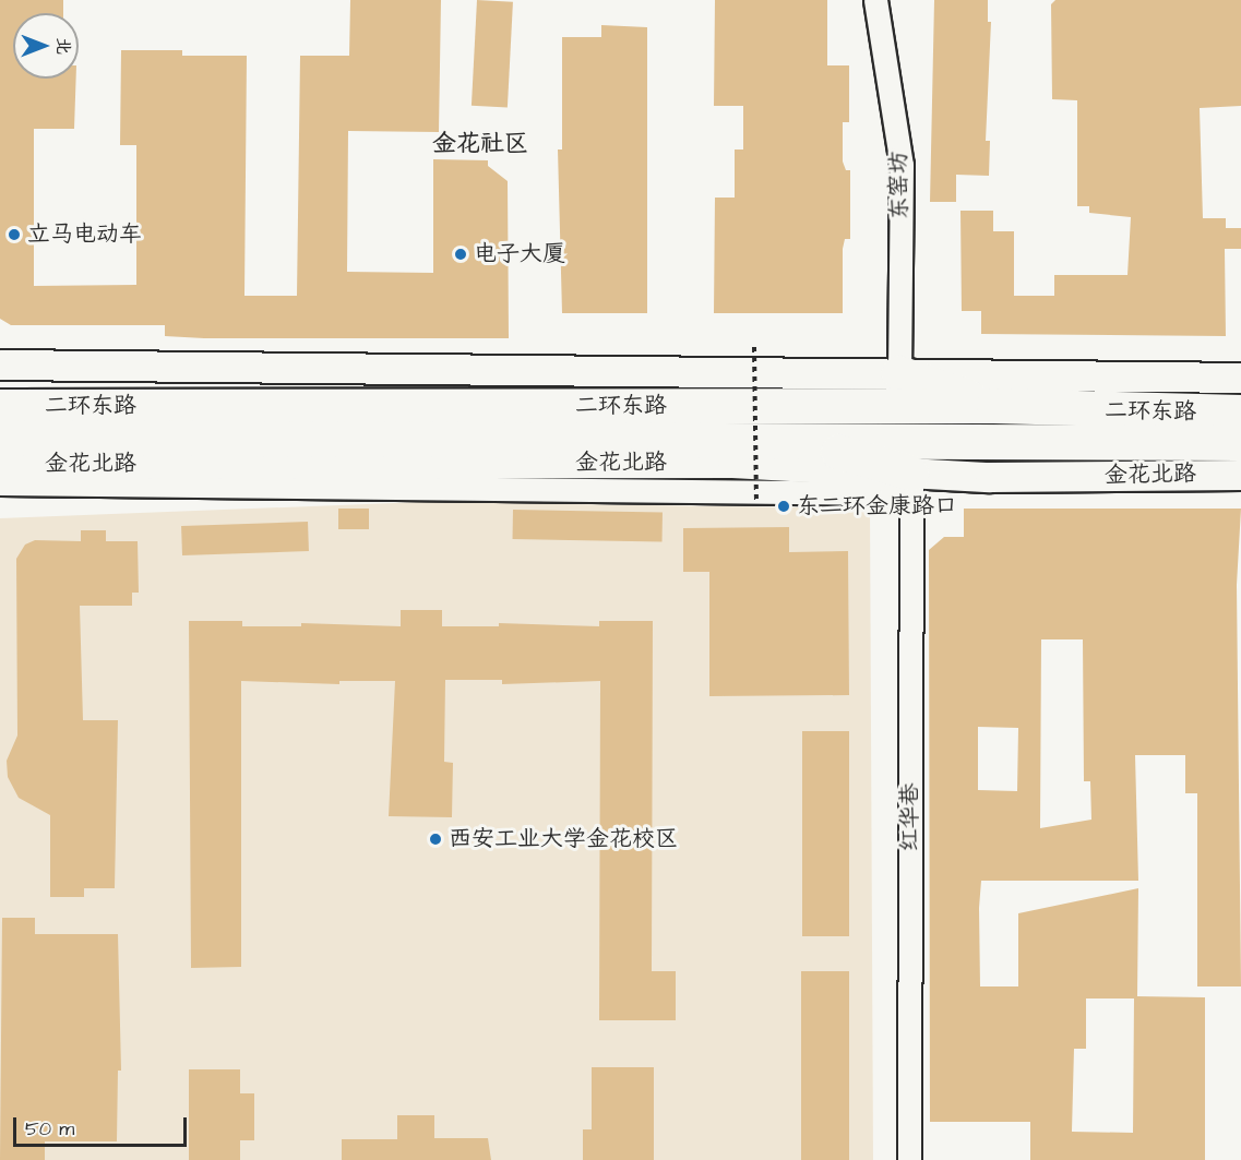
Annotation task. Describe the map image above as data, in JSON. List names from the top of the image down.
{
  "streets": {
    "highway": ["二环东路"],
    "main road": ["金花北路"],
    "street": ["东窑坊", "红华巷"]
  },
  "crossings": [
    ["金花北路", "红华巷"]
  ],
  "districts": ["金花社区"],
  "places": [
    "立马电动车",
    "电子大厦",
    "东二环金康路口",
    "西安工业大学金花校区"
  ],
  "scale_bar": "50 m",
  "north": "right"
}
